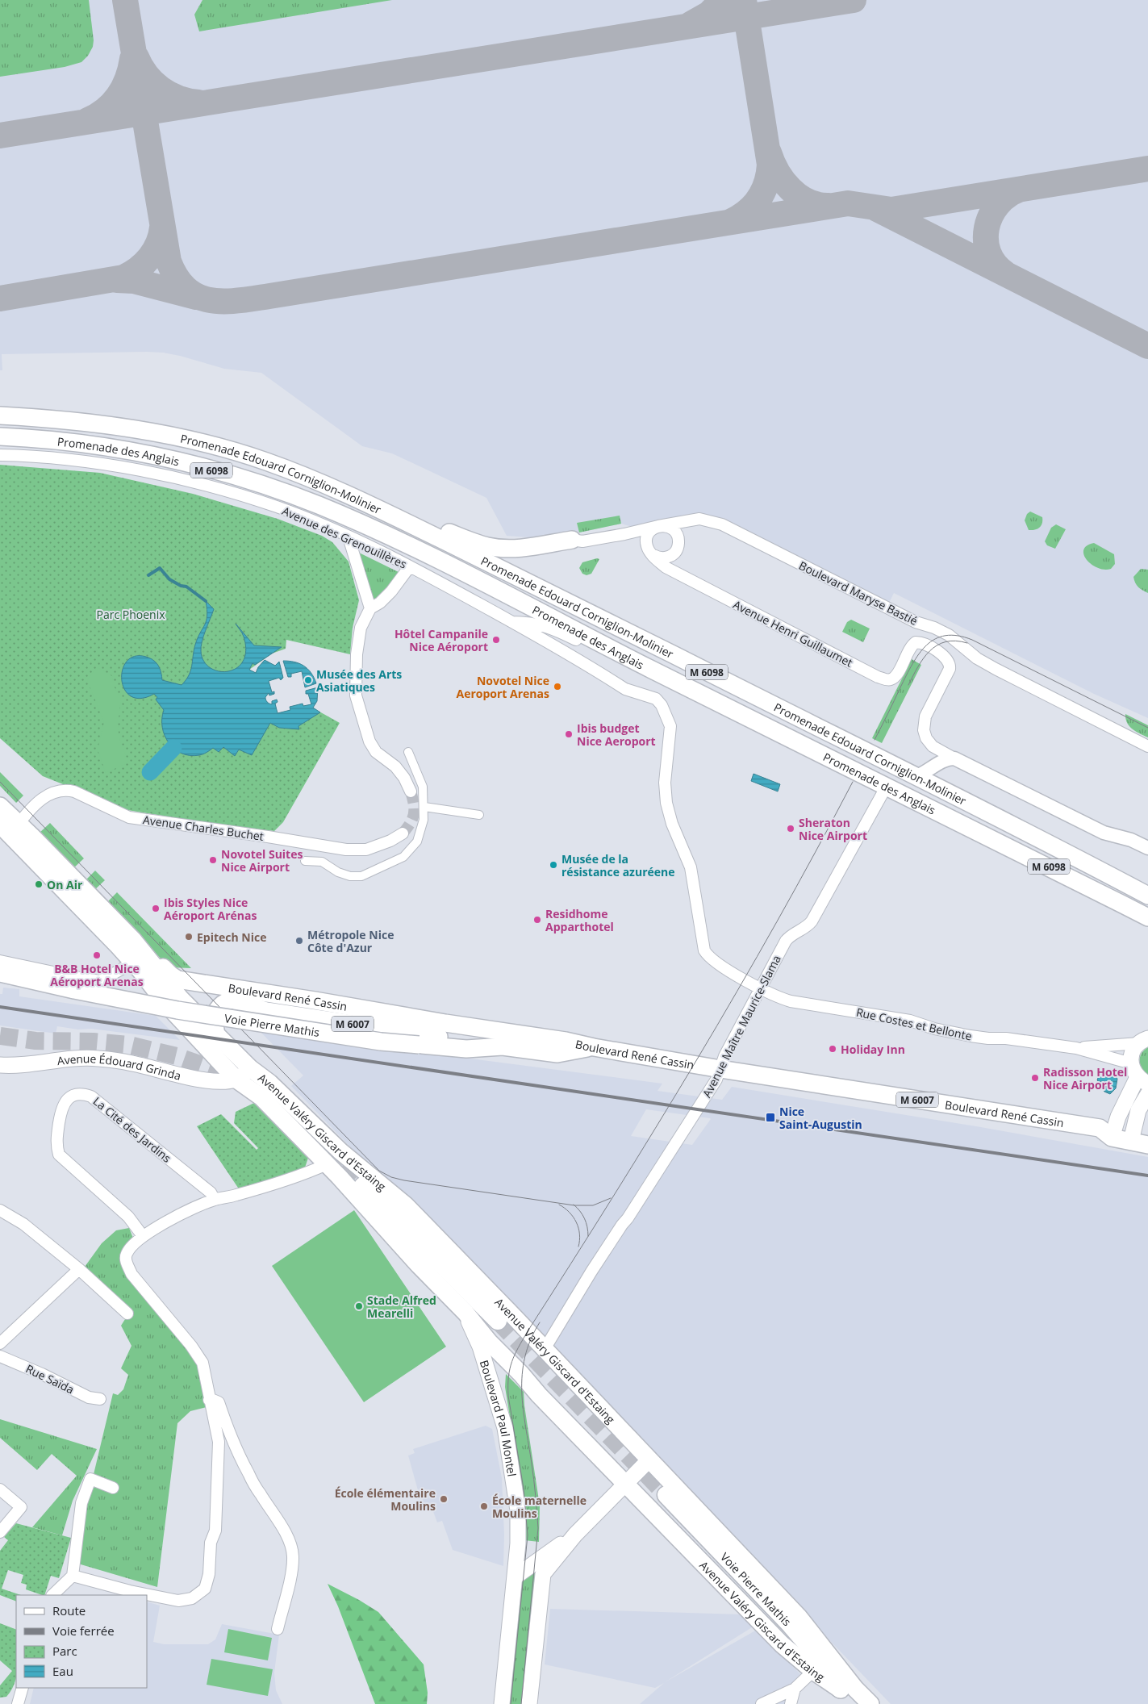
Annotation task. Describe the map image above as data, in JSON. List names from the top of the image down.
{
  "streets": {
    "highway": ["Voie Pierre Mathis"],
    "main road": [
      "Promenade des Anglais",
      "M 6098",
      "Promenade Edouard Corniglion-Molinier",
      "Boulevard René Cassin",
      "M 6007",
      "Avenue Édouard Grinda",
      "Avenue Valéry Giscard d'Estaing",
      "Boulevard Paul Montel"
    ],
    "street": [
      "Avenue des Grenouillères",
      "Boulevard Maryse Bastié",
      "Avenue Henri Guillaumet",
      "Avenue Charles Buchet",
      "Rue Costes et Bellonte",
      "Avenue Maître Maurice-Slama",
      "La Cité des Jardins",
      "Rue Saïda"
    ]
  },
  "crossings": [
    ["Promenade des Anglais", "Avenue des Grenouillères"],
    ["Promenade des Anglais", "Avenue Maître Maurice-Slama"],
    ["Avenue des Grenouillères", "Rue Costes et Bellonte"],
    ["Boulevard Maryse Bastié", "Avenue Henri Guillaumet"],
    ["Avenue Charles Buchet", "Boulevard René Cassin"],
    ["Boulevard René Cassin", "Voie Pierre Mathis"],
    ["Boulevard René Cassin", "Avenue Maître Maurice-Slama"],
    ["Boulevard René Cassin", "Avenue Édouard Grinda"],
    ["Boulevard René Cassin", "Avenue Valéry Giscard d'Estaing"],
    ["Rue Costes et Bellonte", "Avenue Maître Maurice-Slama"],
    ["Voie Pierre Mathis", "Avenue Valéry Giscard d'Estaing"],
    ["Avenue Maître Maurice-Slama", "Avenue Valéry Giscard d'Estaing"],
    ["Avenue Édouard Grinda", "Avenue Valéry Giscard d'Estaing"],
    ["Avenue Valéry Giscard d'Estaing", "Boulevard Paul Montel"]
  ],
  "parks": ["Parc Phoenix"],
  "places": {
    "other": [
      "Hôtel Campanile Nice Aéroport",
      "Musée des Arts Asiatiques",
      "Novotel Nice Aeroport Arenas",
      "Ibis budget Nice Aeroport",
      "Sheraton Nice Airport",
      "Novotel Suites Nice Airport",
      "Musée de la résistance azuréene",
      "On Air",
      "Ibis Styles Nice Aéroport Arénas",
      "Residhome Apparthotel",
      "Epitech Nice",
      "Métropole Nice Côte d'Azur",
      "B&B Hotel Nice Aéroport Arenas",
      "Holiday Inn",
      "Radisson Hotel Nice Airport",
      "Stade Alfred Mearelli",
      "École élémentaire Moulins",
      "École maternelle Moulins"
    ],
    "transit": ["Nice Saint-Augustin"]
  },
  "legend": [
    "Route",
    "Voie ferrée",
    "Parc",
    "Eau"
  ]
}
